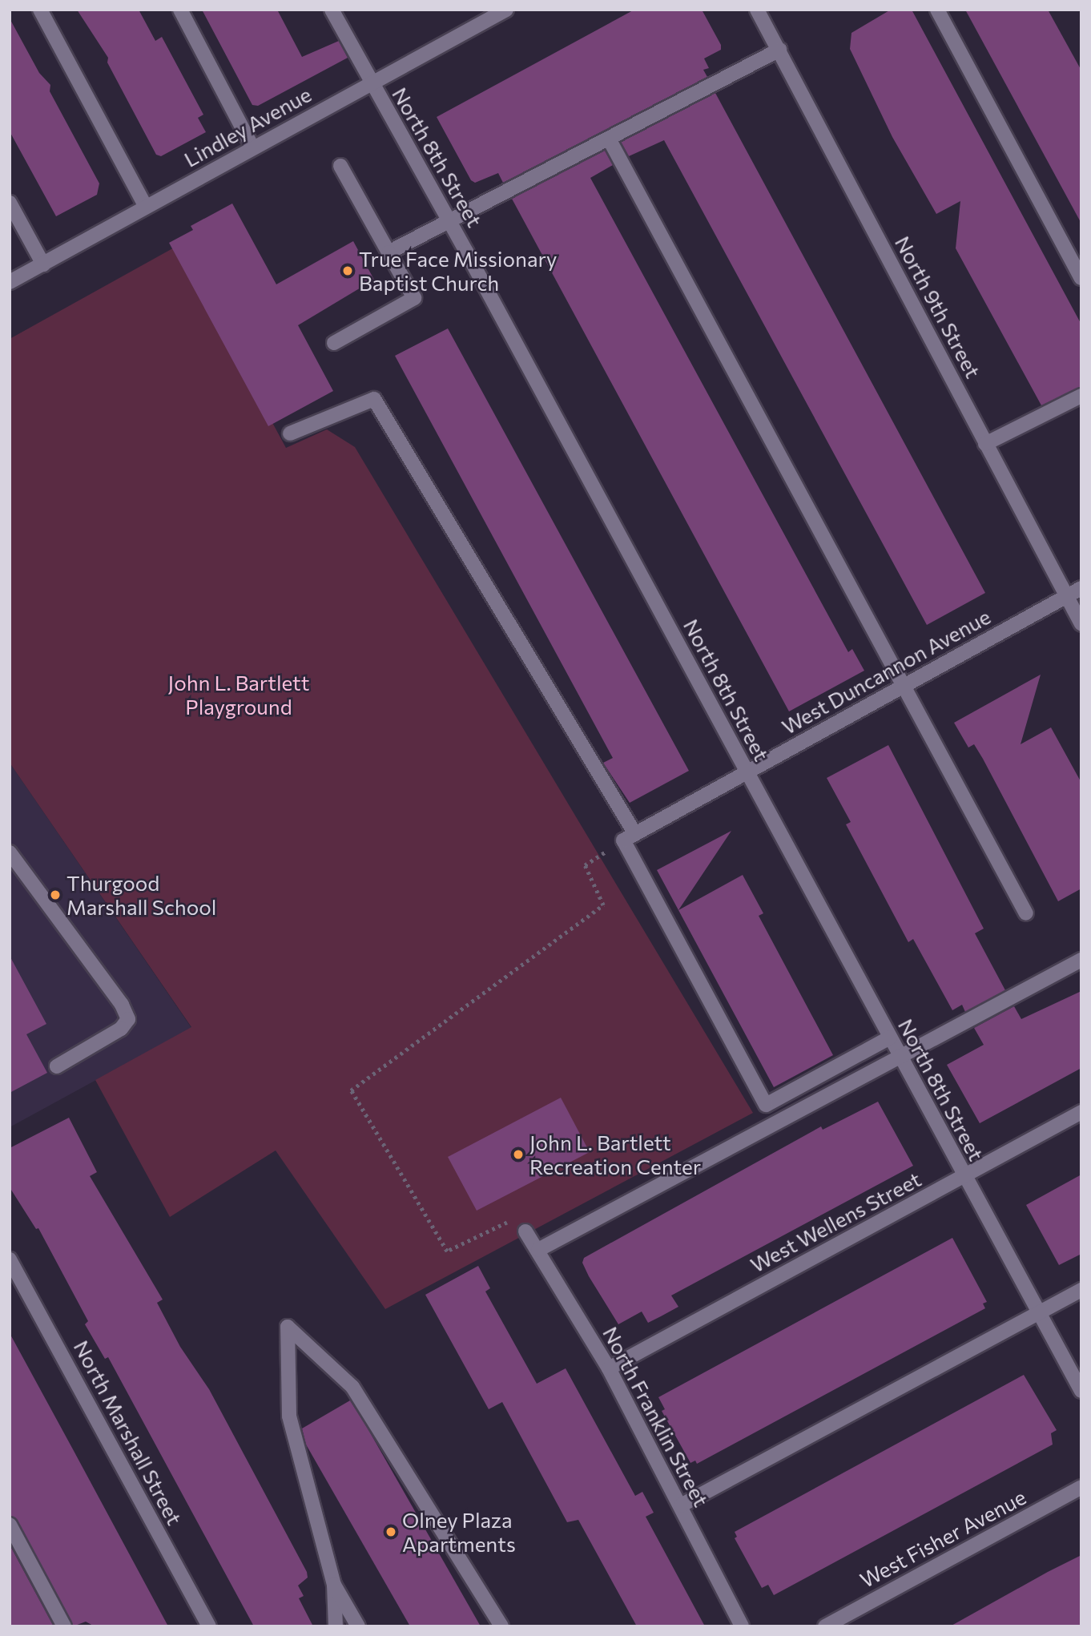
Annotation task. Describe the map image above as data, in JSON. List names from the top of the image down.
{
  "streets": {
    "street": [
      "Lindley Avenue",
      "North 8th Street",
      "North 9th Street",
      "West Duncannon Avenue",
      "West Wellens Street",
      "North Franklin Street",
      "North Marshall Street",
      "West Fisher Avenue"
    ]
  },
  "crossings": [
    ["Lindley Avenue", "North 8th Street"],
    ["North 8th Street", "West Duncannon Avenue"],
    ["North 8th Street", "West Wellens Street"],
    ["North 9th Street", "West Duncannon Avenue"],
    ["West Wellens Street", "North Franklin Street"]
  ],
  "parks": ["John L. Bartlett Playground"],
  "places": [
    "True Face Missionary Baptist Church",
    "Thurgood Marshall School",
    "John L. Bartlett Recreation Center",
    "Olney Plaza Apartments"
  ]
}
